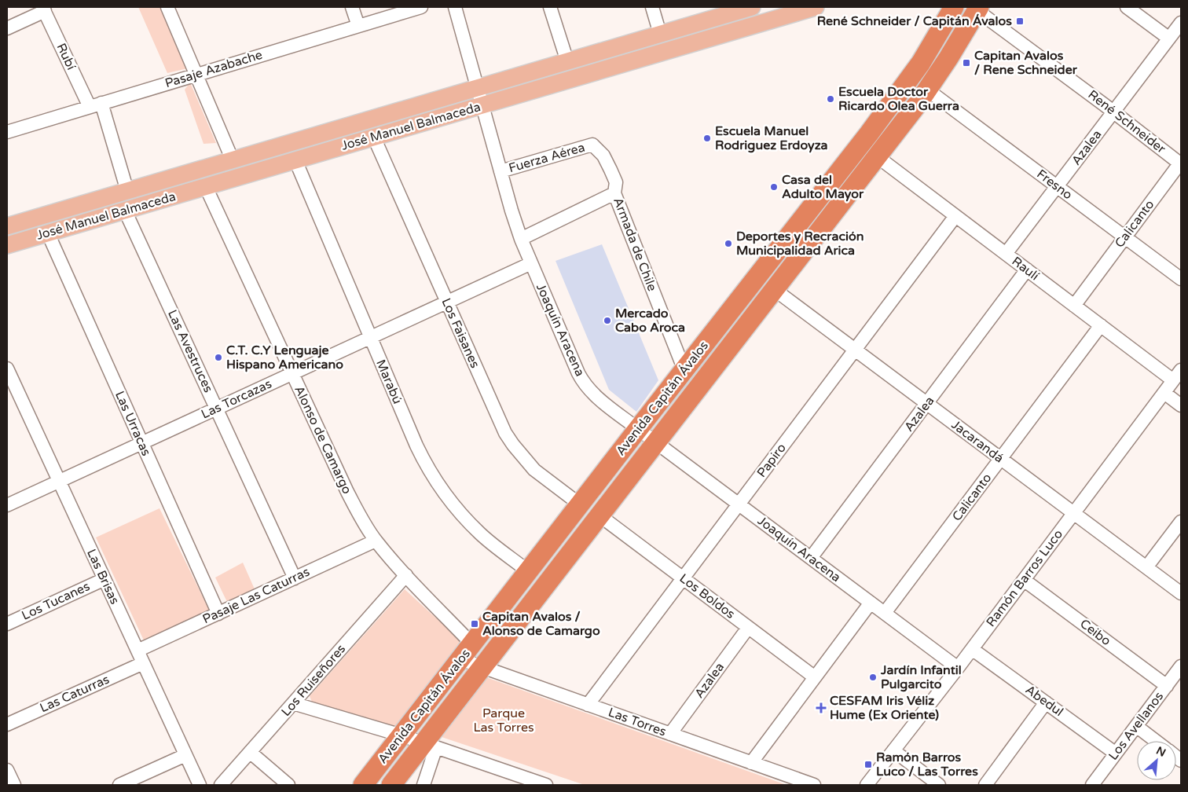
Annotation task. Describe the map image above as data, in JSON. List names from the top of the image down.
{
  "streets": {
    "highway": ["Avenida Capitán Ávalos"],
    "main road": ["José Manuel Balmaceda"],
    "street": [
      "Rubí",
      "Pasaje Azabache",
      "René Schneider",
      "Azalea",
      "Fuerza Aérea",
      "Fresno",
      "Calicanto",
      "Armada de Chile",
      "Raulí",
      "Joaquín Aracena",
      "Los Faisanes",
      "Las Avestruces",
      "Marabú",
      "Las Torcazas",
      "Las Urracas",
      "Alonso de Camargo",
      "Jacarandá",
      "Papiro",
      "Las Brisas",
      "Ramón Barros Luco",
      "Pasaje Las Caturras",
      "Los Boldos",
      "Los Tucanes",
      "Ceibo",
      "Los Ruiseñores",
      "Las Caturras",
      "Abedul",
      "Las Torres",
      "Los Avellanos"
    ]
  },
  "crossings": [
    ["Rubí", "Pasaje Azabache"],
    ["Rubí", "José Manuel Balmaceda"],
    ["René Schneider", "Azalea"],
    ["René Schneider", "Calicanto"],
    ["René Schneider", "Avenida Capitán Ávalos"],
    ["José Manuel Balmaceda", "Joaquín Aracena"],
    ["José Manuel Balmaceda", "Los Faisanes"],
    ["José Manuel Balmaceda", "Las Avestruces"],
    ["José Manuel Balmaceda", "Marabú"],
    ["José Manuel Balmaceda", "Las Urracas"],
    ["José Manuel Balmaceda", "Alonso de Camargo"],
    ["Azalea", "Fresno"],
    ["Azalea", "Raulí"],
    ["Azalea", "Joaquín Aracena"],
    ["Azalea", "Jacarandá"],
    ["Azalea", "Los Boldos"],
    ["Azalea", "Las Torres"],
    ["Fuerza Aérea", "Armada de Chile"],
    ["Fuerza Aérea", "Joaquín Aracena"],
    ["Fresno", "Calicanto"],
    ["Fresno", "Avenida Capitán Ávalos"],
    ["Calicanto", "Raulí"],
    ["Calicanto", "Joaquín Aracena"],
    ["Calicanto", "Jacarandá"],
    ["Armada de Chile", "Avenida Capitán Ávalos"],
    ["Raulí", "Avenida Capitán Ávalos"],
    ["Raulí", "Papiro"],
    ["Raulí", "Ramón Barros Luco"],
    ["Joaquín Aracena", "Avenida Capitán Ávalos"],
    ["Joaquín Aracena", "Las Torcazas"],
    ["Joaquín Aracena", "Papiro"],
    ["Joaquín Aracena", "Ramón Barros Luco"],
    ["Los Faisanes", "Avenida Capitán Ávalos"],
    ["Los Faisanes", "Las Torcazas"],
    ["Las Avestruces", "Las Torcazas"],
    ["Las Avestruces", "Pasaje Las Caturras"],
    ["Marabú", "Avenida Capitán Ávalos"],
    ["Marabú", "Las Torcazas"],
    ["Avenida Capitán Ávalos", "Alonso de Camargo"],
    ["Avenida Capitán Ávalos", "Jacarandá"],
    ["Avenida Capitán Ávalos", "Los Boldos"],
    ["Avenida Capitán Ávalos", "Las Torres"],
    ["Las Torcazas", "Las Urracas"],
    ["Las Torcazas", "Alonso de Camargo"],
    ["Las Torcazas", "Las Brisas"],
    ["Las Urracas", "Pasaje Las Caturras"],
    ["Alonso de Camargo", "Pasaje Las Caturras"],
    ["Alonso de Camargo", "Los Ruiseñores"],
    ["Alonso de Camargo", "Las Torres"],
    ["Jacarandá", "Papiro"],
    ["Jacarandá", "Ramón Barros Luco"],
    ["Papiro", "Los Boldos"],
    ["Papiro", "Las Torres"],
    ["Las Brisas", "Pasaje Las Caturras"],
    ["Las Brisas", "Los Tucanes"],
    ["Las Brisas", "Las Caturras"],
    ["Ramón Barros Luco", "Ceibo"],
    ["Ramón Barros Luco", "Abedul"],
    ["Ceibo", "Los Avellanos"],
    ["Abedul", "Los Avellanos"]
  ],
  "parks": ["Parque Las Torres"],
  "places": {
    "transit": [
      "René Schneider / Capitán Ávalos",
      "Capitan Avalos / Rene Schneider",
      "Capitan Avalos / Alonso de Camargo",
      "Ramón Barros Luco / Las Torres"
    ],
    "other": [
      "Escuela Doctor Ricardo Olea Guerra",
      "Escuela Manuel Rodriguez Erdoyza",
      "Casa del Adulto Mayor",
      "Deportes y Recración Municipalidad Arica",
      "Mercado Cabo Aroca",
      "C.T. C.Y Lenguaje Hispano Americano",
      "Jardín Infantil Pulgarcito"
    ],
    "health": ["CESFAM Iris Véliz Hume (Ex Oriente)"]
  },
  "north": "top right"
}
